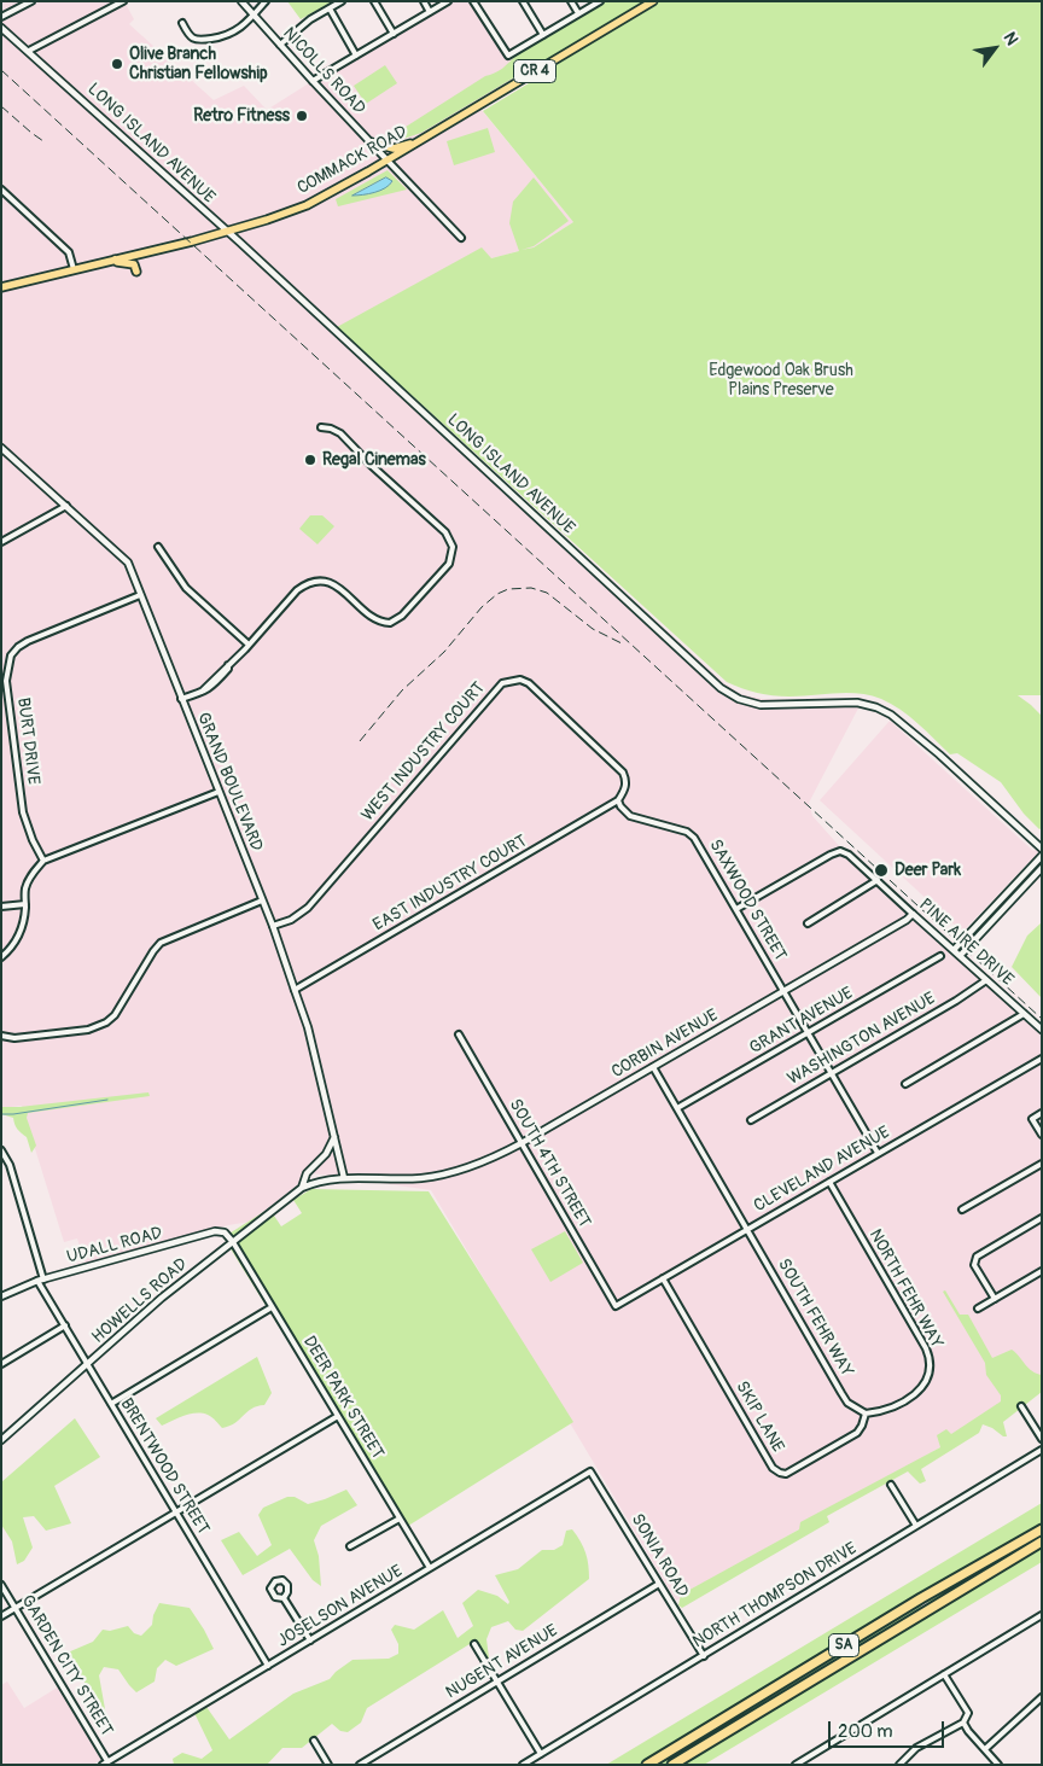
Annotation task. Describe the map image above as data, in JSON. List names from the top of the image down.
{
  "streets": {
    "highway": ["SA"],
    "main road": ["CR 4", "COMMACK ROAD"],
    "street": [
      "NICOLLS ROAD",
      "LONG ISLAND AVENUE",
      "BURT DRIVE",
      "WEST INDUSTRY COURT",
      "GRAND BOULEVARD",
      "EAST INDUSTRY COURT",
      "SAXWOOD STREET",
      "PINE AIRE DRIVE",
      "GRANT AVENUE",
      "WASHINGTON AVENUE",
      "CORBIN AVENUE",
      "SOUTH 4TH STREET",
      "CLEVELAND AVENUE",
      "UDALL ROAD",
      "NORTH FEHR WAY",
      "HOWELLS ROAD",
      "SOUTH FEHR WAY",
      "DEER PARK STREET",
      "SKIP LANE",
      "BRENTWOOD STREET",
      "SONIA ROAD",
      "NORTH THOMPSON DRIVE",
      "JOSELSON AVENUE",
      "NUGENT AVENUE",
      "GARDEN CITY STREET"
    ]
  },
  "crossings": [
    ["NICOLLS ROAD", "COMMACK ROAD"],
    ["LONG ISLAND AVENUE", "COMMACK ROAD"],
    ["BURT DRIVE", "GRAND BOULEVARD"],
    ["WEST INDUSTRY COURT", "GRAND BOULEVARD"],
    ["WEST INDUSTRY COURT", "EAST INDUSTRY COURT"],
    ["WEST INDUSTRY COURT", "SAXWOOD STREET"],
    ["GRAND BOULEVARD", "EAST INDUSTRY COURT"],
    ["GRAND BOULEVARD", "CORBIN AVENUE"],
    ["EAST INDUSTRY COURT", "SAXWOOD STREET"],
    ["SAXWOOD STREET", "PINE AIRE DRIVE"],
    ["SAXWOOD STREET", "GRANT AVENUE"],
    ["SAXWOOD STREET", "WASHINGTON AVENUE"],
    ["SAXWOOD STREET", "CORBIN AVENUE"],
    ["SAXWOOD STREET", "CLEVELAND AVENUE"],
    ["PINE AIRE DRIVE", "WASHINGTON AVENUE"],
    ["PINE AIRE DRIVE", "CORBIN AVENUE"],
    ["GRANT AVENUE", "SOUTH FEHR WAY"],
    ["CORBIN AVENUE", "SOUTH 4TH STREET"],
    ["CORBIN AVENUE", "HOWELLS ROAD"],
    ["CORBIN AVENUE", "SOUTH FEHR WAY"],
    ["SOUTH 4TH STREET", "CLEVELAND AVENUE"],
    ["CLEVELAND AVENUE", "NORTH FEHR WAY"],
    ["CLEVELAND AVENUE", "SOUTH FEHR WAY"],
    ["CLEVELAND AVENUE", "SKIP LANE"],
    ["UDALL ROAD", "HOWELLS ROAD"],
    ["UDALL ROAD", "DEER PARK STREET"],
    ["UDALL ROAD", "BRENTWOOD STREET"],
    ["NORTH FEHR WAY", "SOUTH FEHR WAY"],
    ["NORTH FEHR WAY", "SKIP LANE"],
    ["HOWELLS ROAD", "DEER PARK STREET"],
    ["HOWELLS ROAD", "BRENTWOOD STREET"],
    ["SOUTH FEHR WAY", "SKIP LANE"],
    ["DEER PARK STREET", "JOSELSON AVENUE"],
    ["BRENTWOOD STREET", "JOSELSON AVENUE"],
    ["SONIA ROAD", "NORTH THOMPSON DRIVE"],
    ["SONIA ROAD", "JOSELSON AVENUE"],
    ["SONIA ROAD", "NUGENT AVENUE"],
    ["JOSELSON AVENUE", "GARDEN CITY STREET"]
  ],
  "parks": ["Edgewood Oak Brush Plains Preserve"],
  "places": [
    "Olive Branch Christian Fellowship",
    "Retro Fitness",
    "Regal Cinemas",
    "Deer Park"
  ],
  "scale_bar": "200 m",
  "north": "top right"
}
